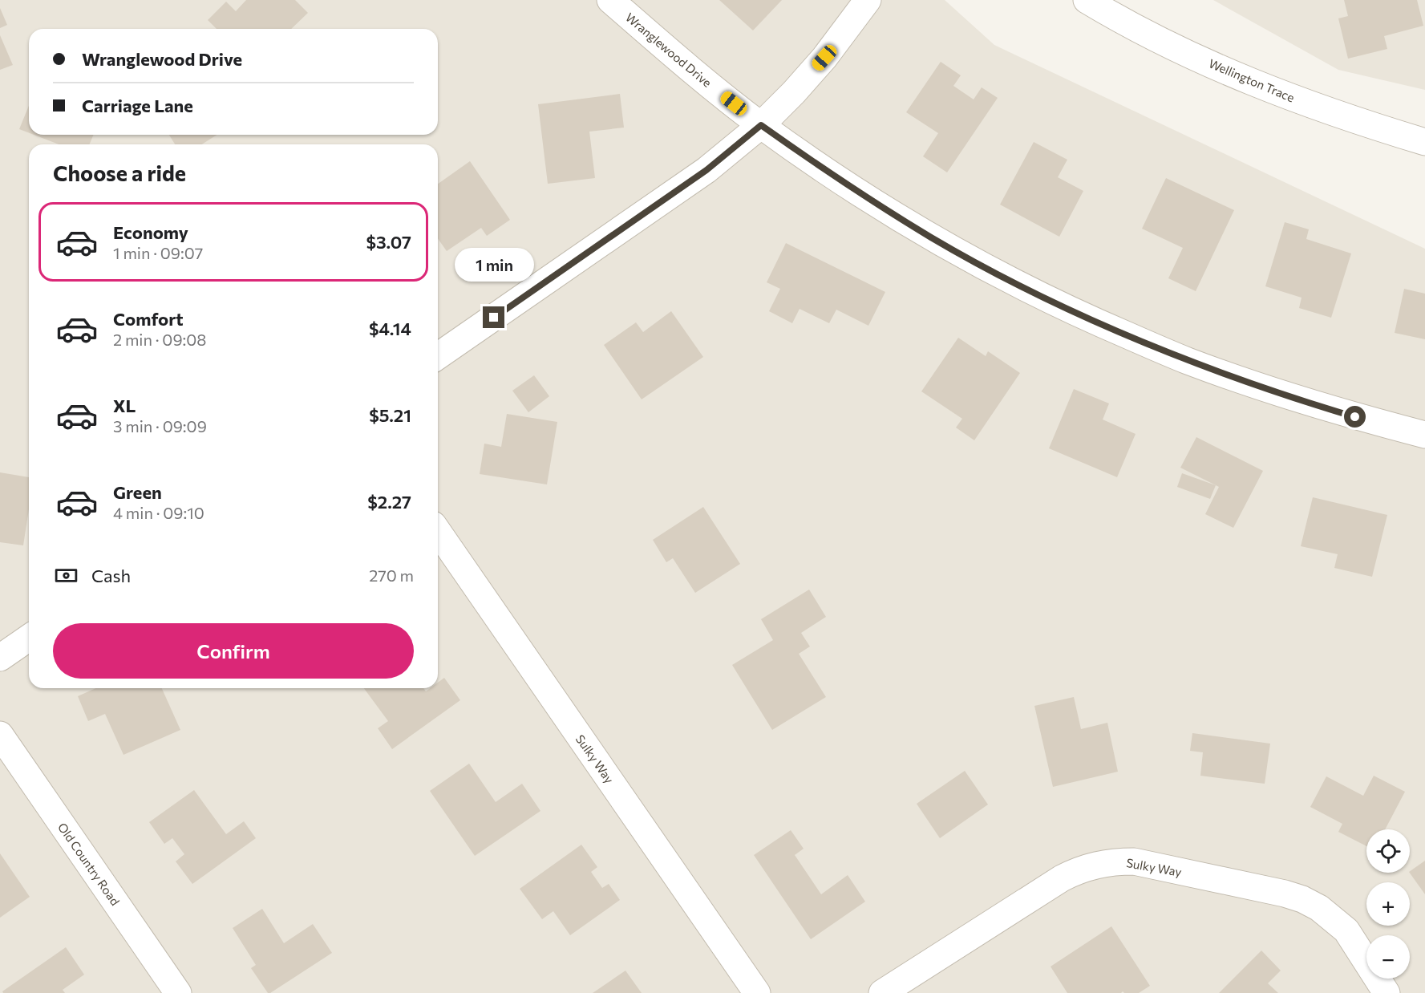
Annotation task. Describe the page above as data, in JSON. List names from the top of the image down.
{
  "streets": {
    "street": [
      "Wranglewood Drive",
      "Wellington Trace",
      "Sulky Way",
      "Old Country Road"
    ]
  },
  "page": {
    "banner": ["Wranglewood Drive", "Carriage Lane"],
    "heading": "Choose a ride",
    "list": [
      {
        "name": "Economy",
        "note": "1 min · 09:07",
        "value": "$3.07"
      },
      {
        "name": "Comfort",
        "note": "2 min · 09:08",
        "value": "$4.14"
      },
      {
        "name": "XL",
        "note": "3 min · 09:09",
        "value": "$5.21"
      },
      {
        "name": "Green",
        "note": "4 min · 09:10",
        "value": "$2.27"
      }
    ],
    "bubble": "1 min",
    "pay": ["Cash", "270 m"],
    "buttons": "Confirm",
    "map_buttons": ["+", "−"]
  }
}
